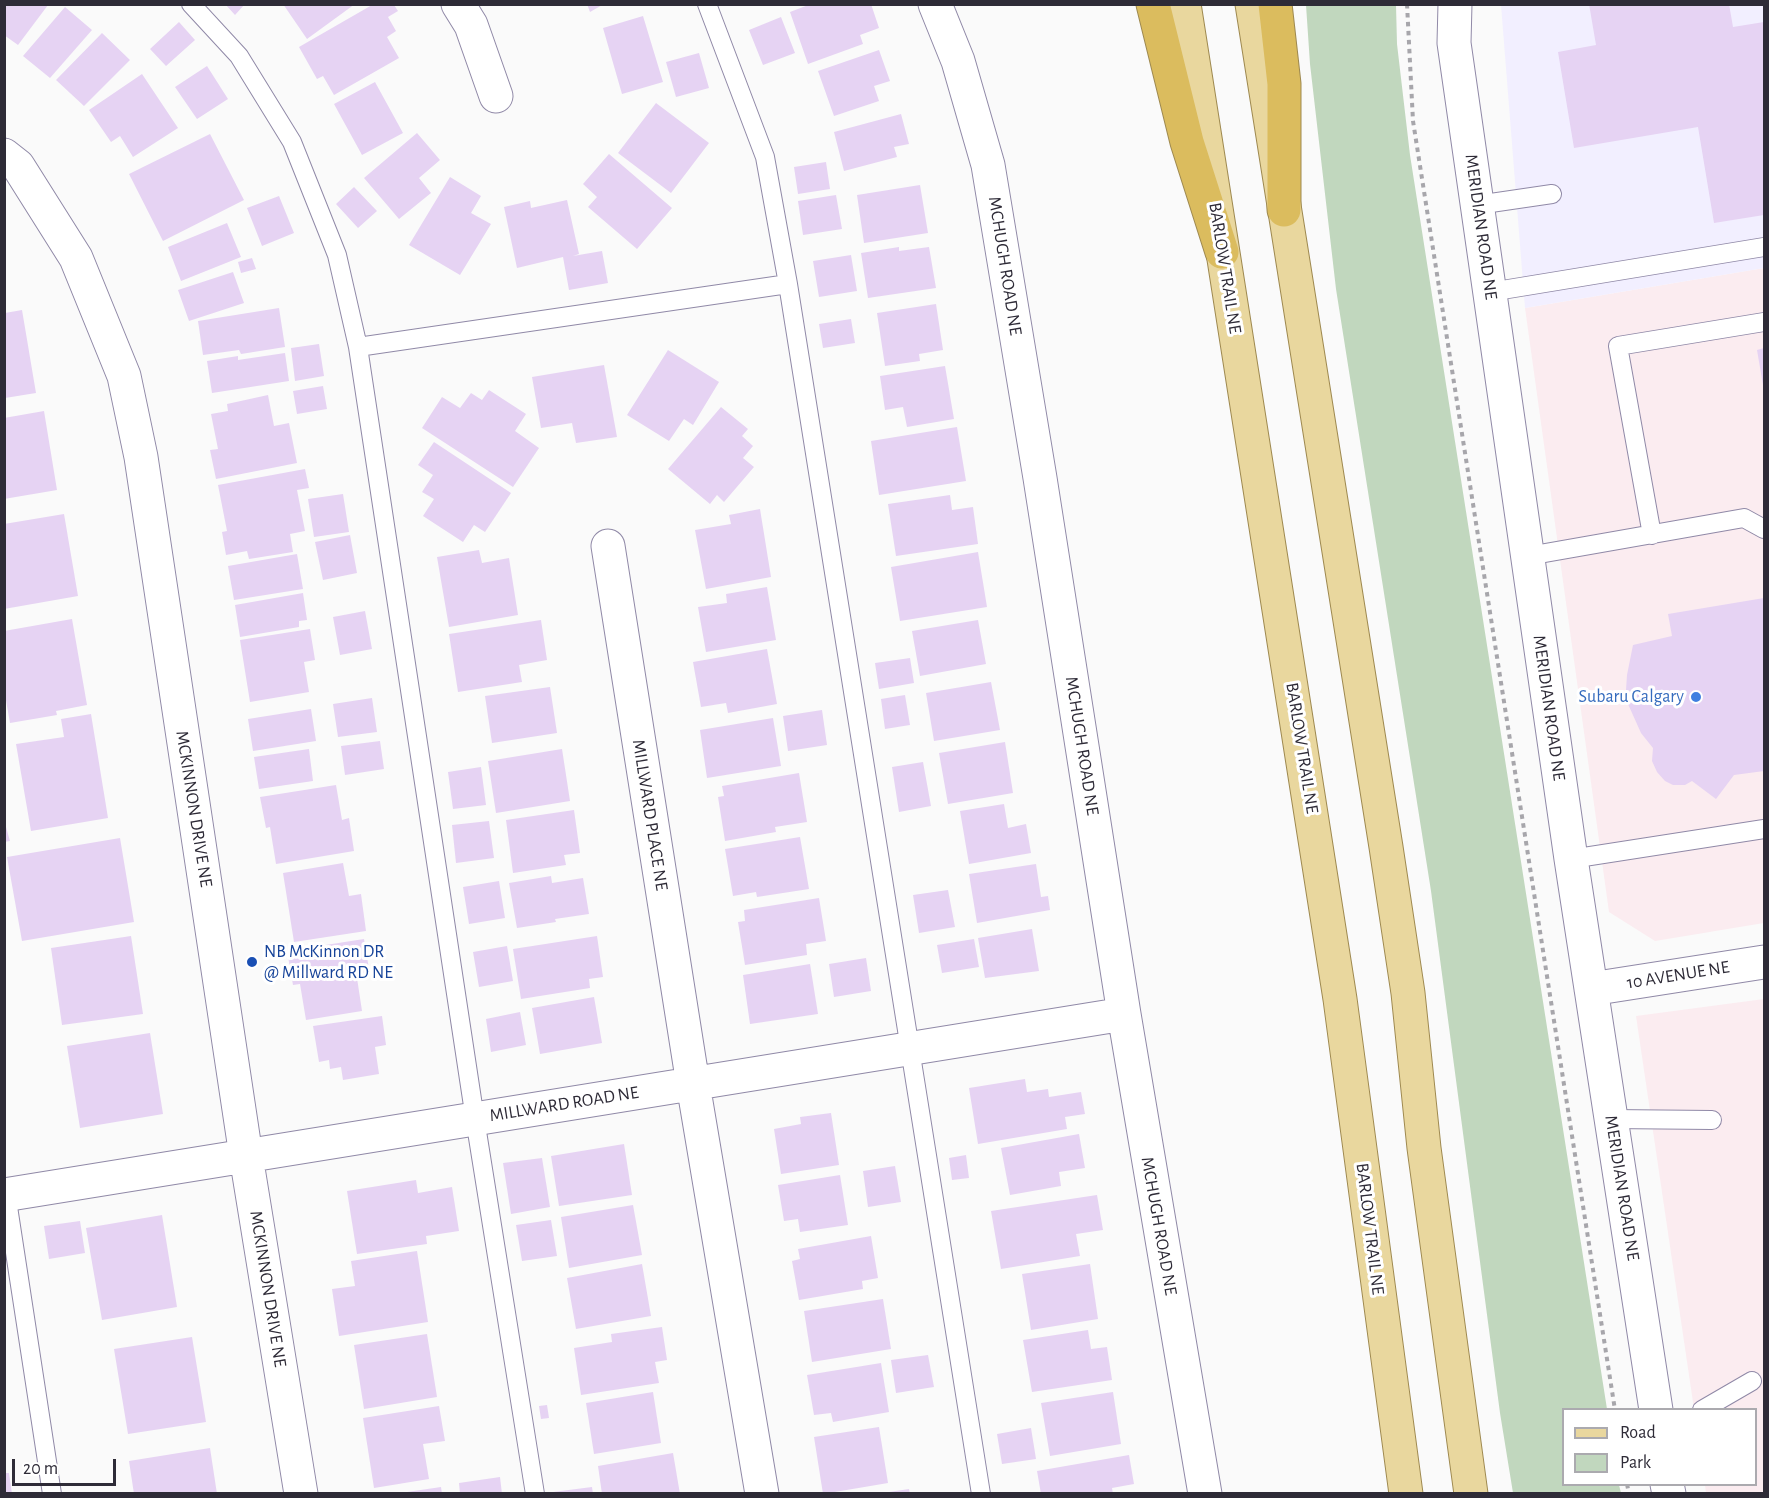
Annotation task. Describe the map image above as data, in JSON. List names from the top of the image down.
{
  "streets": {
    "main road": ["BARLOW TRAIL NE"],
    "street": [
      "MERIDIAN ROAD NE",
      "MCHUGH ROAD NE",
      "MCKINNON DRIVE NE",
      "MILLWARD PLACE NE",
      "10 AVENUE NE",
      "MILLWARD ROAD NE"
    ]
  },
  "crossings": [
    ["MERIDIAN ROAD NE", "10 AVENUE NE"],
    ["MCHUGH ROAD NE", "MILLWARD ROAD NE"],
    ["MCKINNON DRIVE NE", "MILLWARD ROAD NE"],
    ["MILLWARD PLACE NE", "MILLWARD ROAD NE"]
  ],
  "places": ["Subaru Calgary", "NB McKinnon DR @ Millward RD NE"],
  "legend": ["Road", "Park"],
  "scale_bar": "20 m"
}
